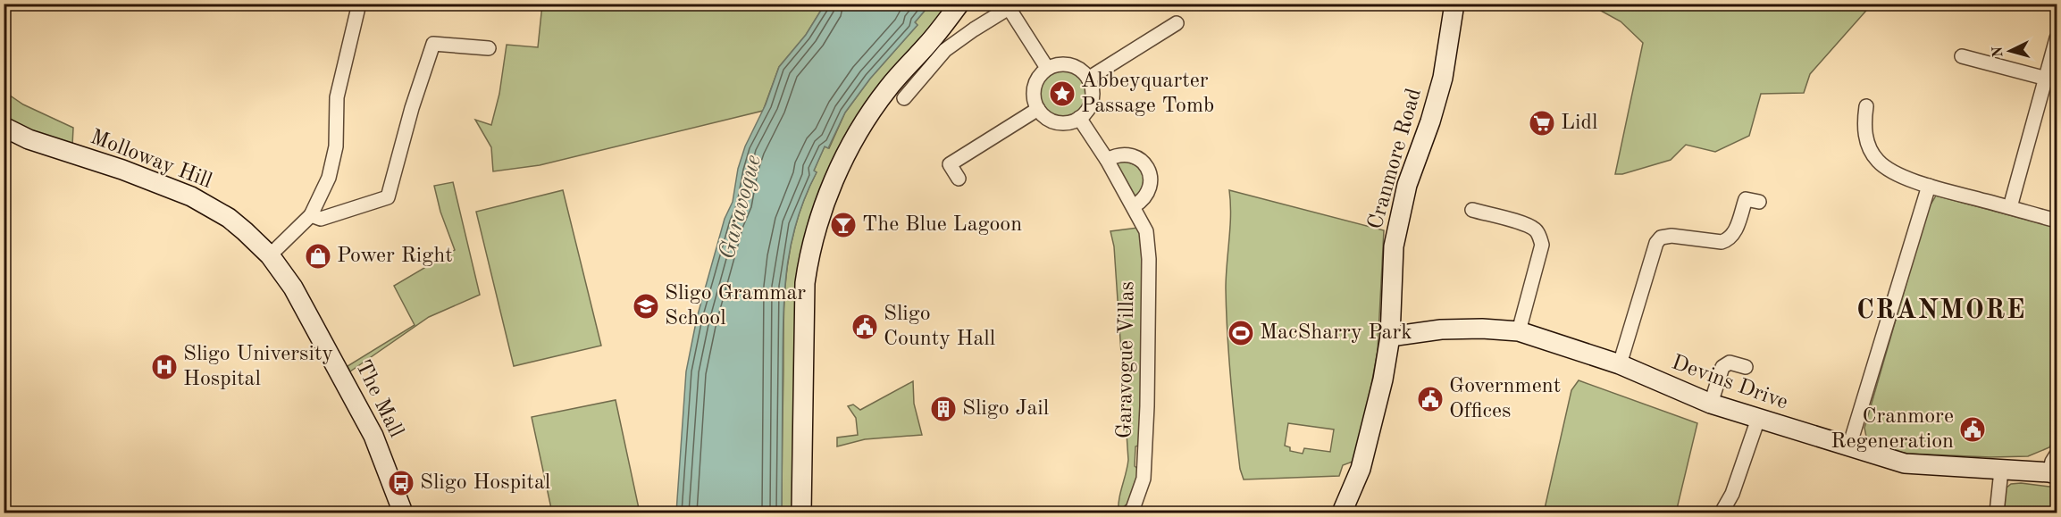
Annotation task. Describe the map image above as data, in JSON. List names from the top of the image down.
{
  "streets": {
    "street": [
      "Cranmore Road",
      "Molloway Hill",
      "Garavogue Villas",
      "Devins Drive",
      "The Mall"
    ]
  },
  "crossings": [
    ["Cranmore Road", "Devins Drive"],
    ["Molloway Hill", "The Mall"]
  ],
  "districts": ["CRANMORE"],
  "water": ["Garavogue"],
  "places": {
    "place": ["Abbeyquarter Passage Tomb"],
    "supermarket": ["Lidl"],
    "bar": ["The Blue Lagoon"],
    "shop": ["Power Right"],
    "school or university": ["Sligo Grammar School"],
    "public building": ["Sligo County Hall", "Government Offices", "Cranmore Regeneration"],
    "sports": ["MacSharry Park"],
    "hospital": ["Sligo University Hospital"],
    "building": ["Sligo Jail"],
    "bus stop": ["Sligo Hospital"]
  },
  "north": "left"
}
